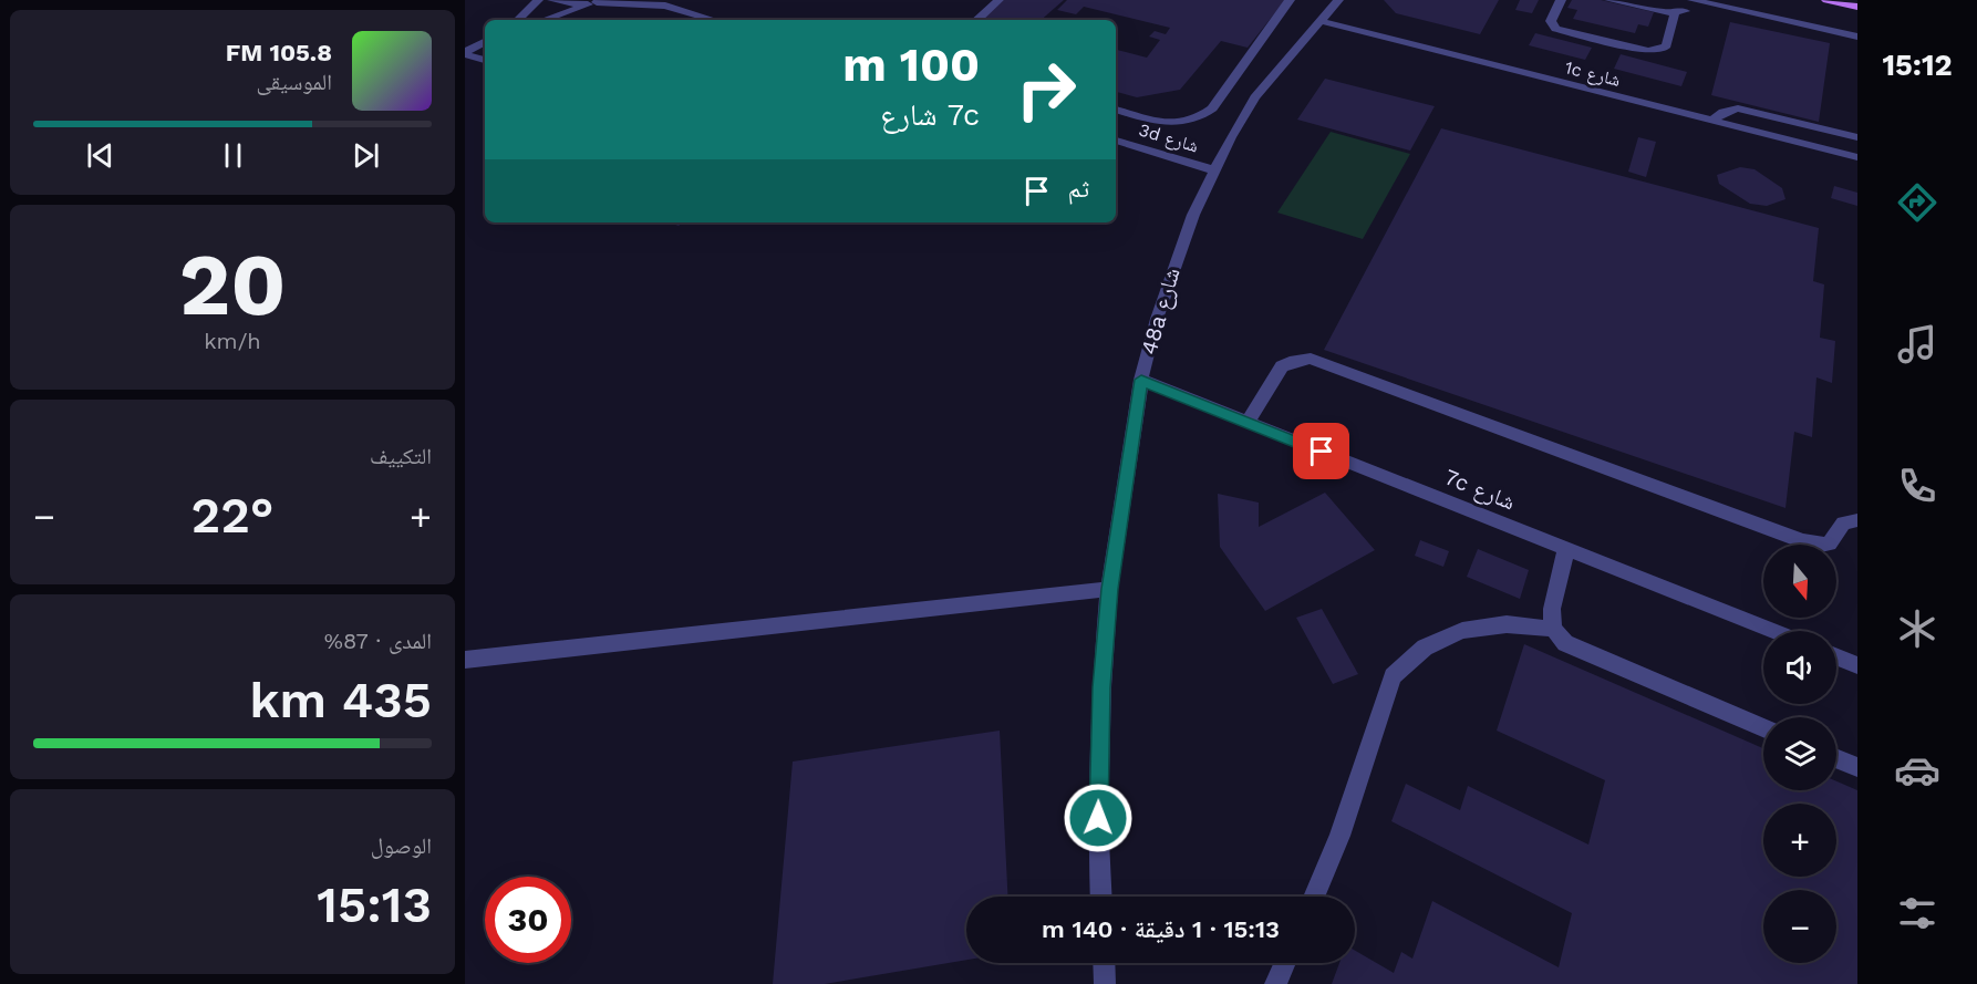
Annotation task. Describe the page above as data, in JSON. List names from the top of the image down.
{
  "streets": {
    "street": [
      "1c شارع",
      "3d شارع",
      "48a شارع",
      "7c شارع"
    ]
  },
  "crossings": [
    ["1c شارع", "48a شارع"],
    ["3d شارع", "48a شارع"],
    ["48a شارع", "7c شارع"]
  ],
  "north": "bottom",
  "page": {
    "tabs": "15:12",
    "turn": ["100 m", "7c شارع"],
    "song": ["105.8 FM", "الموسيقى"],
    "then": "ثم",
    "tile": [
      ["20", "km/h"],
      "التكييف",
      ["المدى · 87%", "435 km"],
      ["الوصول", "15:13"]
    ],
    "heat": ["−", "22°", "+"],
    "map_buttons": ["+", "−"],
    "limit": "30",
    "trip": "15:13 · 1 دقيقة · 140 m"
  }
}
